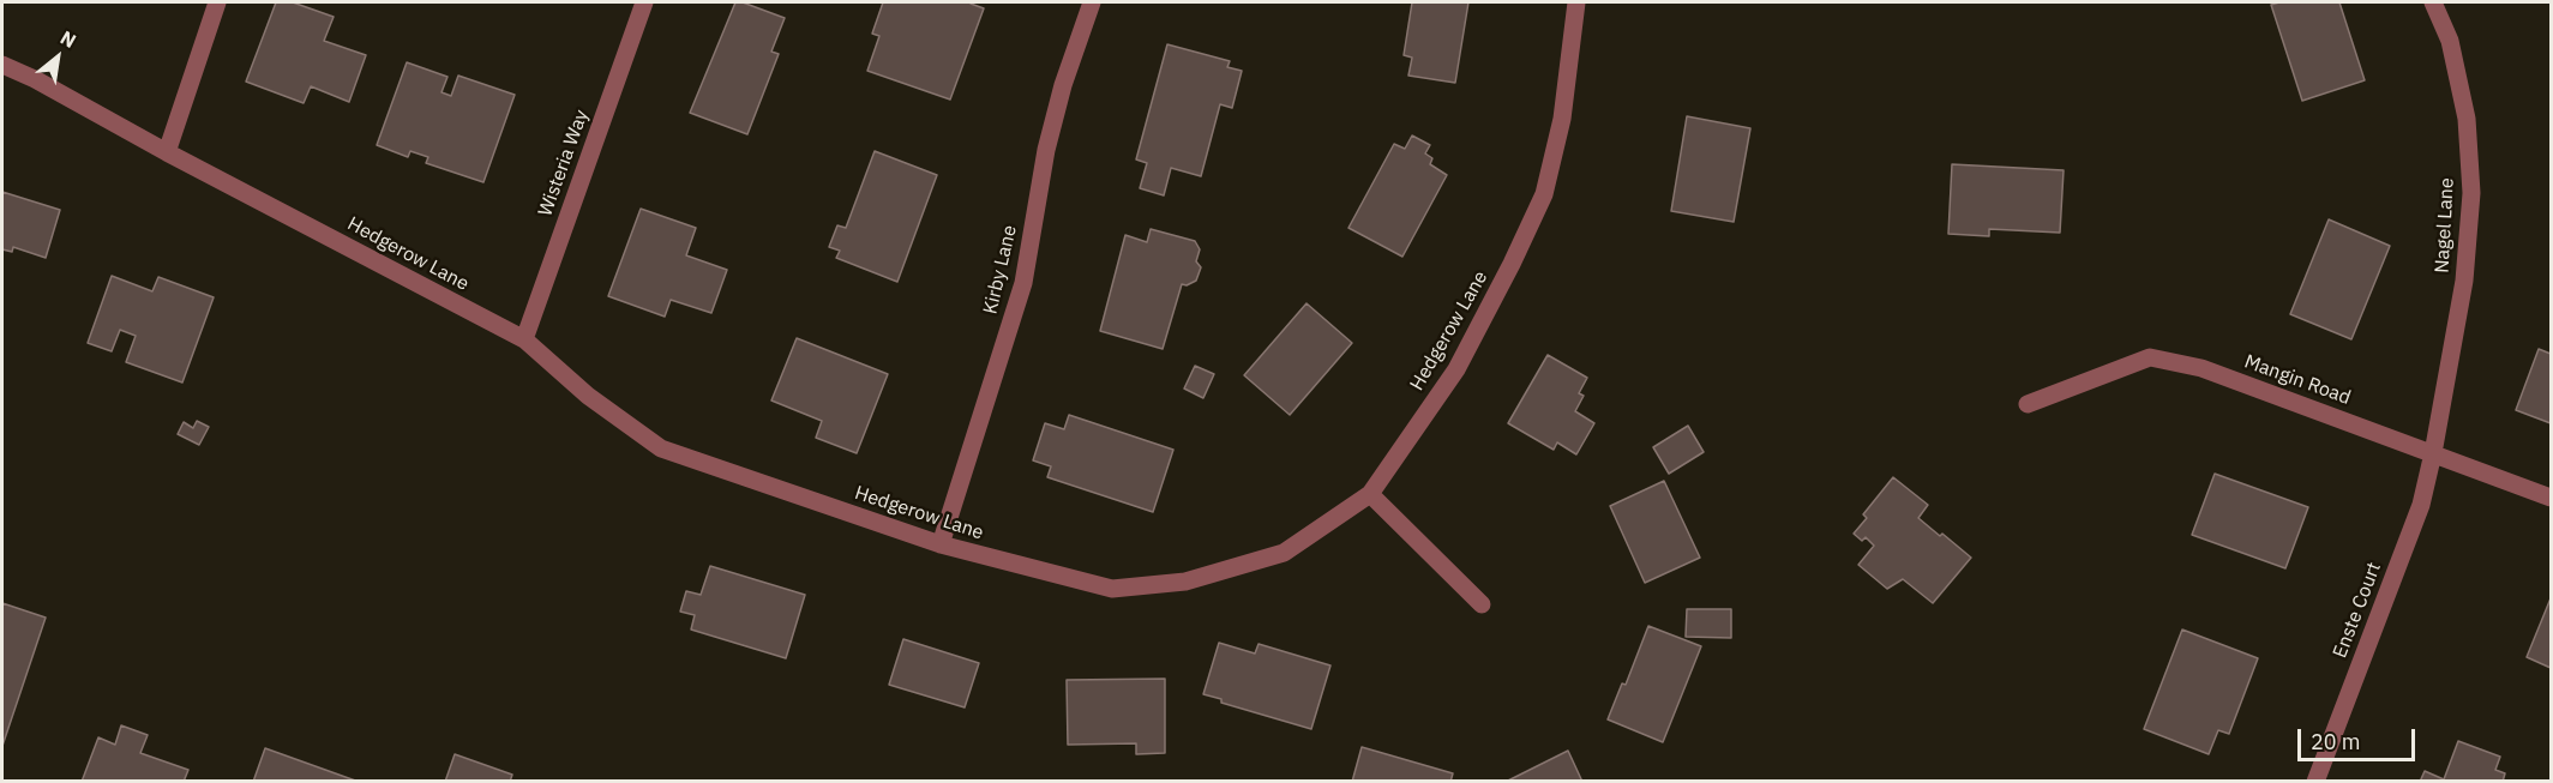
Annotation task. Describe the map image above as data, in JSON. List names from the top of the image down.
{
  "streets": {
    "street": [
      "Wisteria Way",
      "Nagel Lane",
      "Hedgerow Lane",
      "Kirby Lane",
      "Mangin Road",
      "Enste Court"
    ]
  },
  "crossings": [
    ["Wisteria Way", "Hedgerow Lane"],
    ["Nagel Lane", "Mangin Road"],
    ["Nagel Lane", "Enste Court"],
    ["Hedgerow Lane", "Kirby Lane"],
    ["Mangin Road", "Enste Court"]
  ],
  "scale_bar": "20 m",
  "north": "top right"
}
